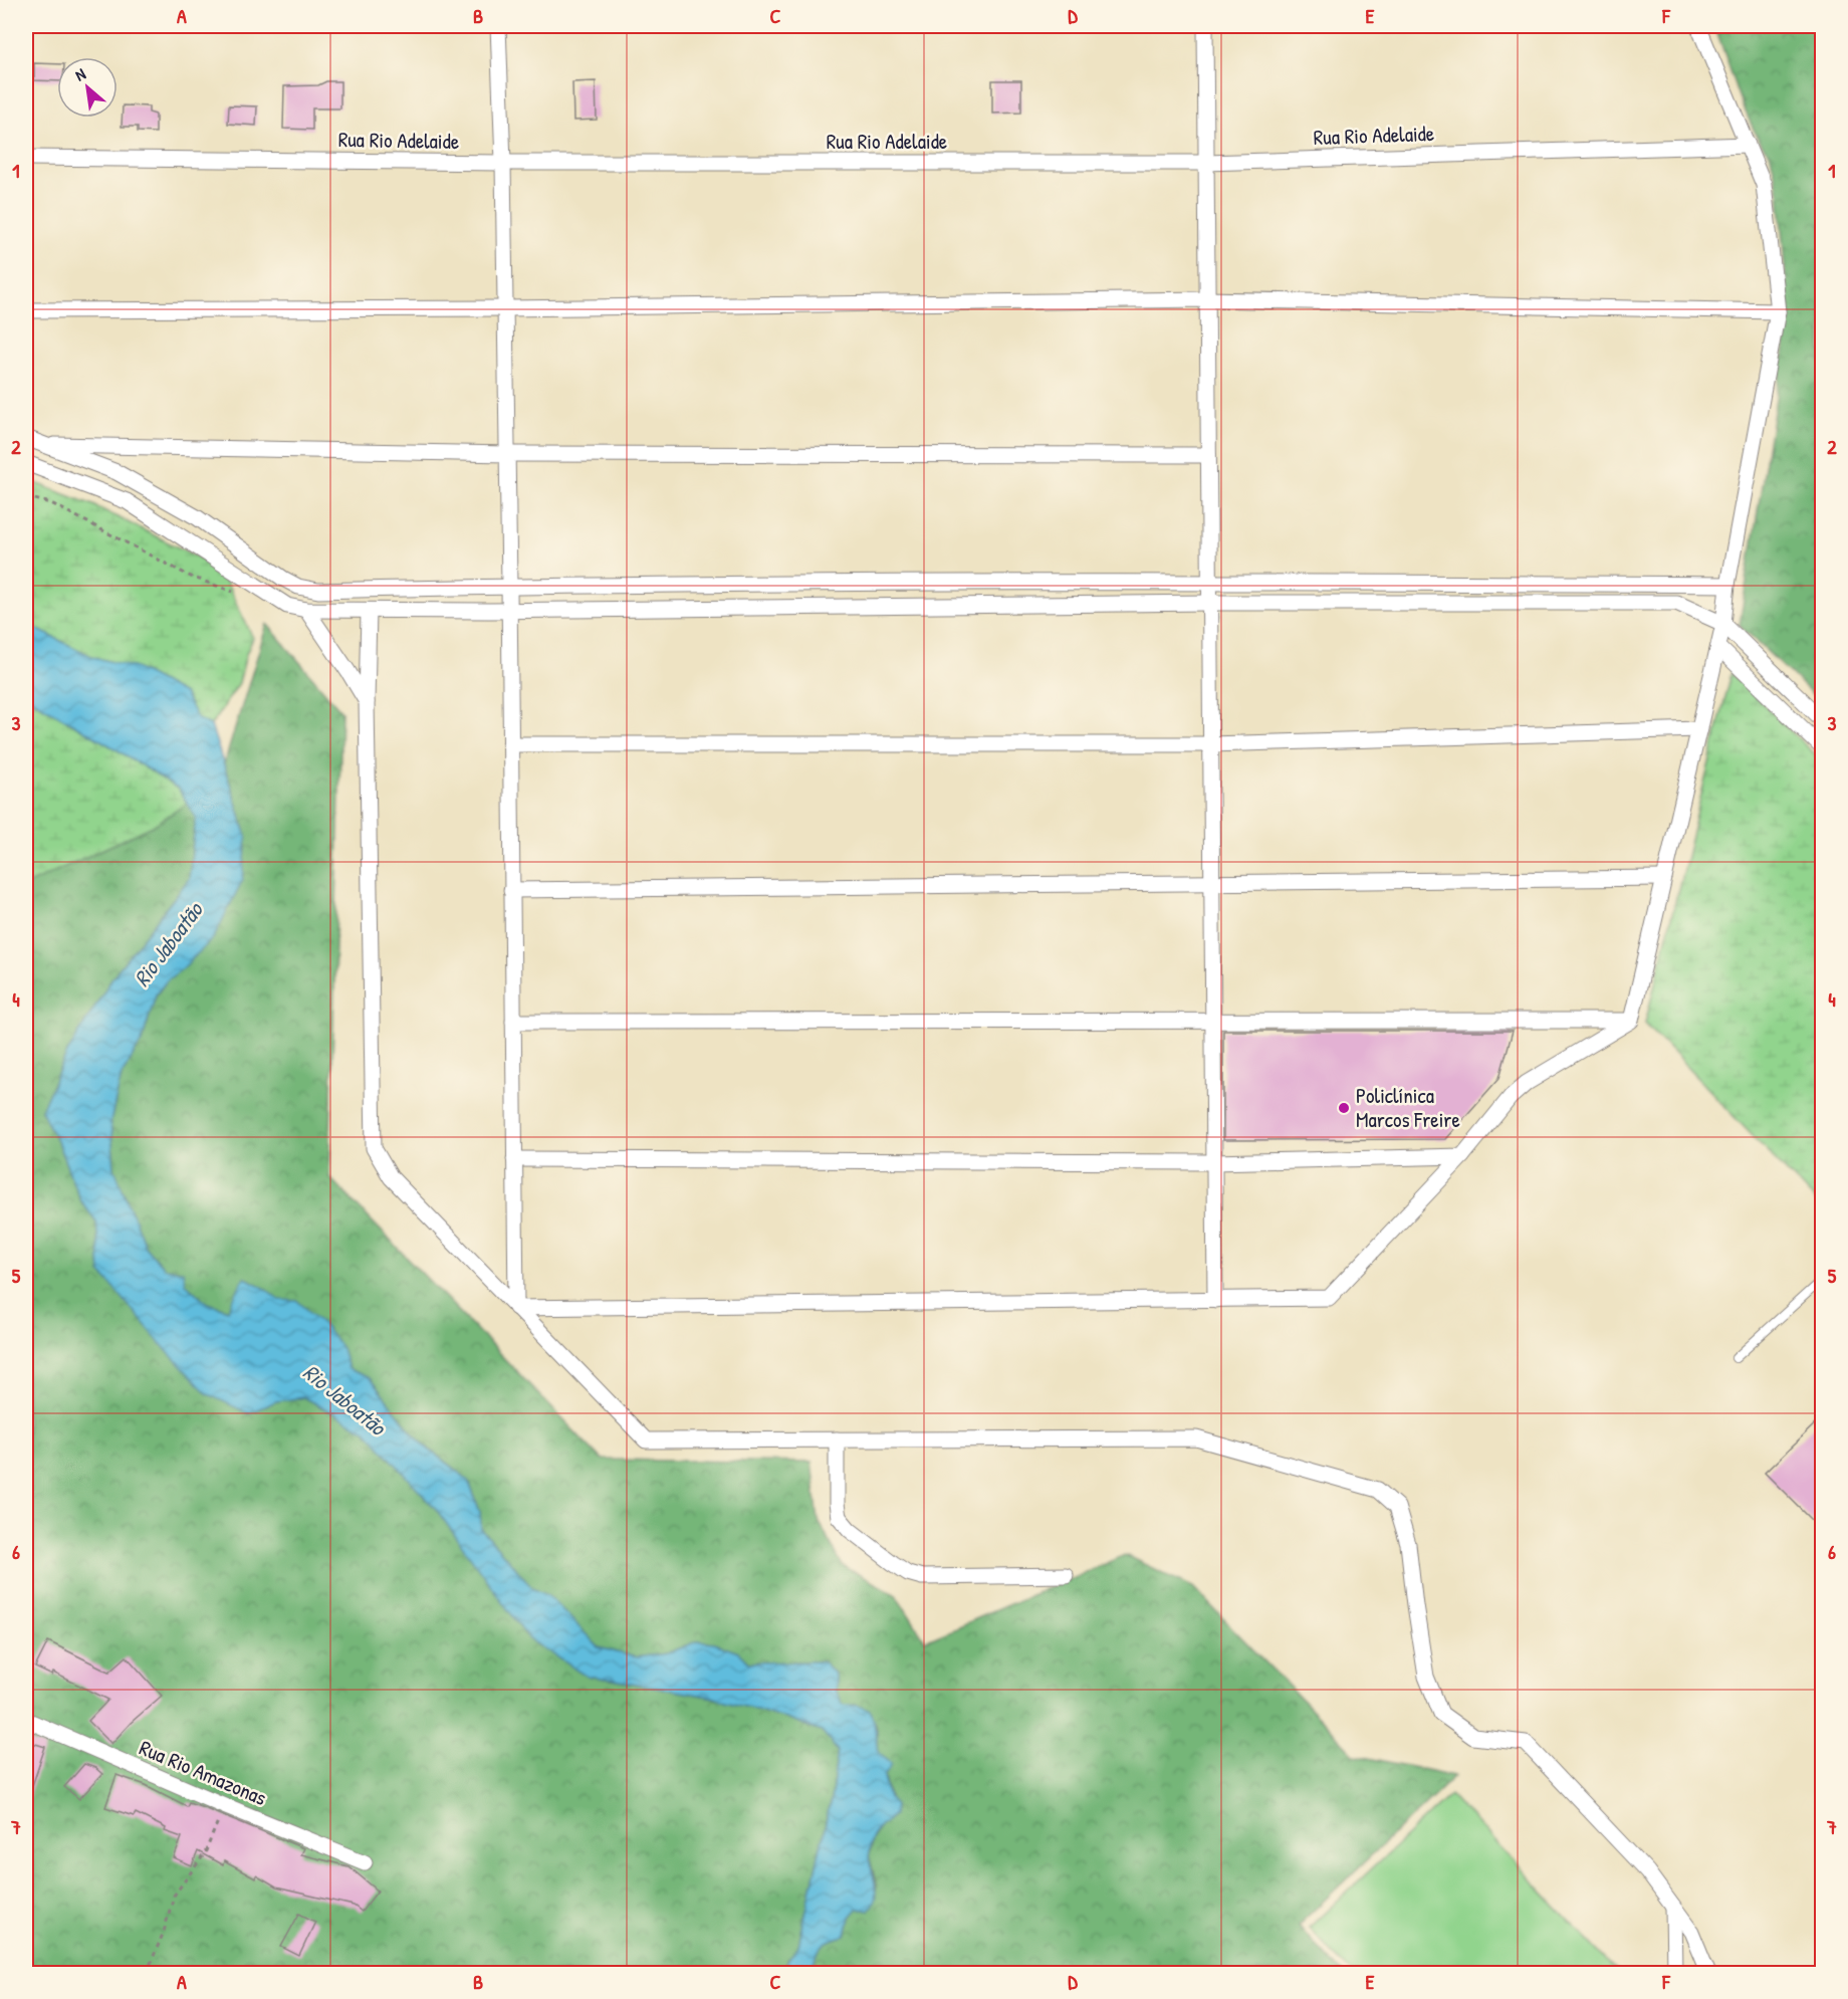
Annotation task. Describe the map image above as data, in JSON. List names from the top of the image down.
{
  "streets": {
    "street": ["Rua Rio Adelaide", "Rua Rio Amazonas"]
  },
  "water": ["Rio Jaboatão"],
  "places": ["Policlínica Marcos Freire"],
  "north": "top left",
  "grid": {
    "columns": [
      "A",
      "B",
      "C",
      "D",
      "E",
      "F"
    ],
    "rows": [
      "1",
      "2",
      "3",
      "4",
      "5",
      "6",
      "7"
    ]
  }
}
